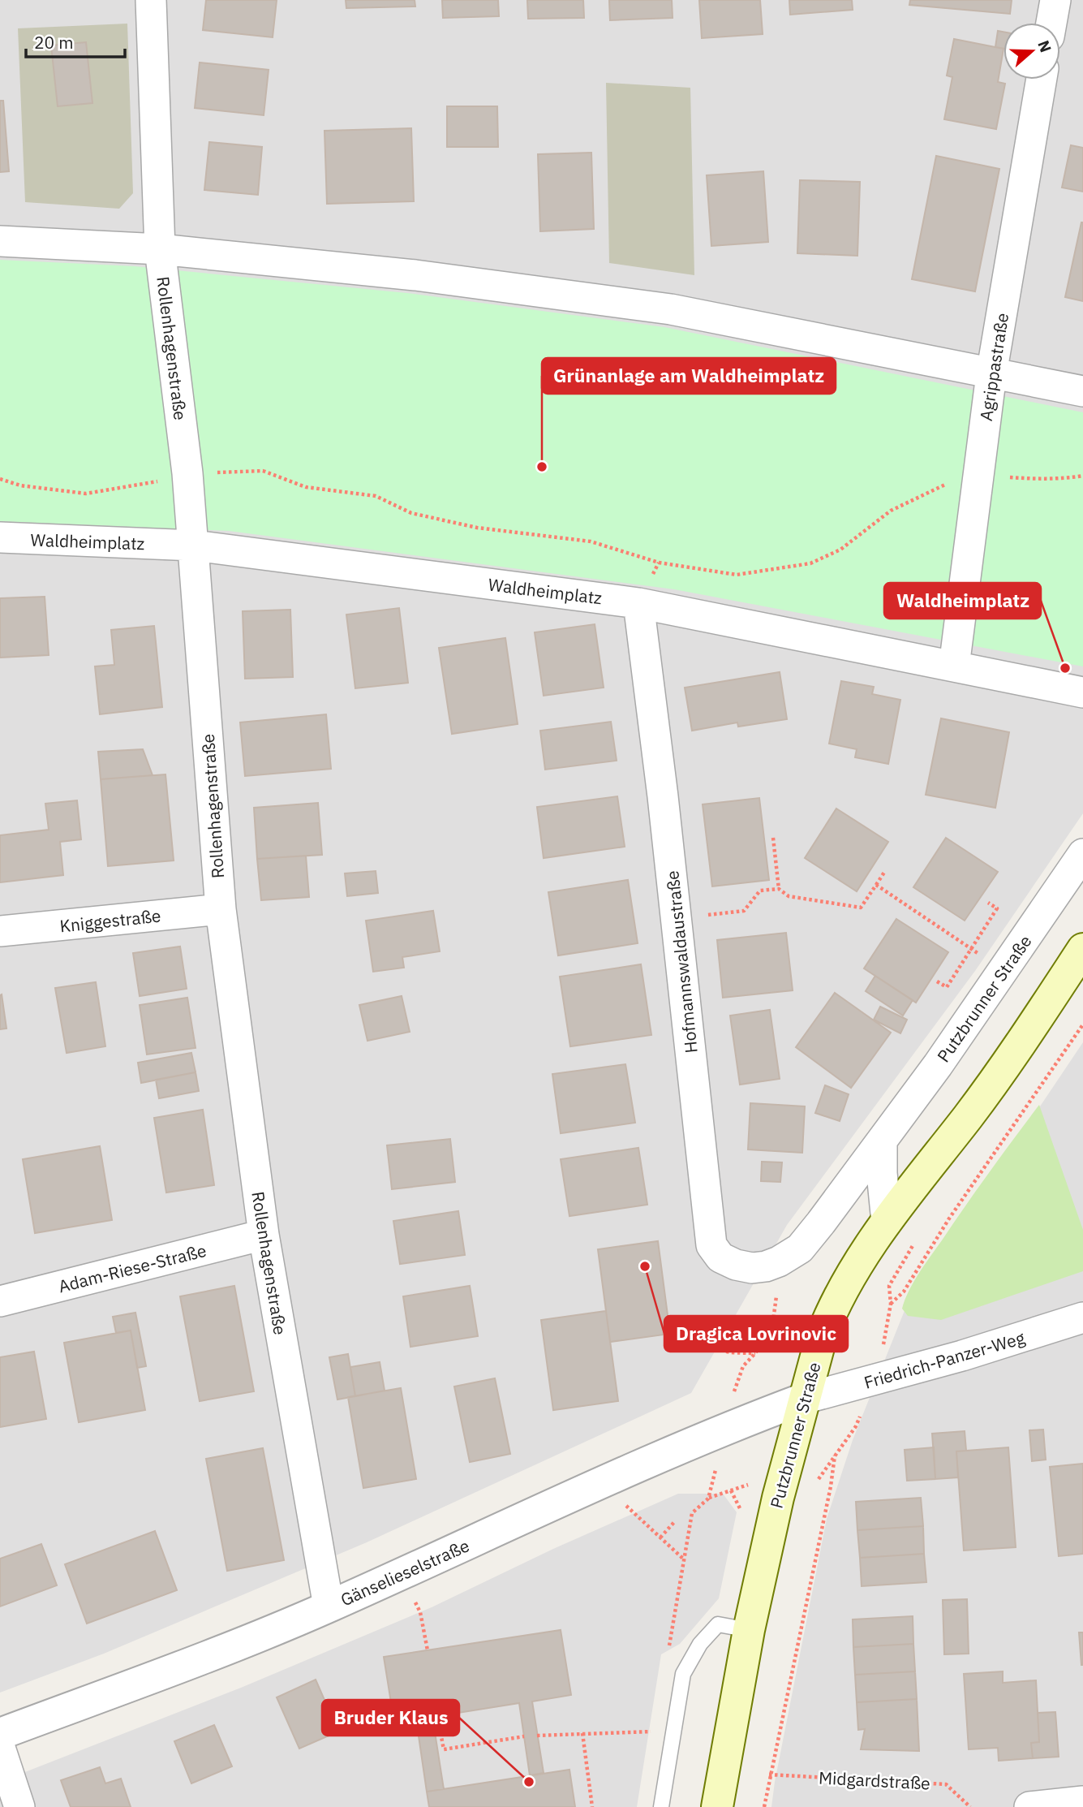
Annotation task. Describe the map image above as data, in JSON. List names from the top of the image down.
{
  "streets": {
    "main road": ["Putzbrunner Straße"],
    "street": [
      "Rollenhagenstraße",
      "Agrippastraße",
      "Waldheimplatz",
      "Kniggestraße",
      "Hofmannswaldaustraße",
      "Adam-Riese-Straße",
      "Friedrich-Panzer-Weg",
      "Gänselieselstraße"
    ],
    "path": ["Midgardstraße"]
  },
  "crossings": [
    ["Rollenhagenstraße", "Waldheimplatz"],
    ["Rollenhagenstraße", "Kniggestraße"],
    ["Rollenhagenstraße", "Adam-Riese-Straße"],
    ["Rollenhagenstraße", "Gänselieselstraße"],
    ["Agrippastraße", "Waldheimplatz"],
    ["Waldheimplatz", "Hofmannswaldaustraße"],
    ["Hofmannswaldaustraße", "Putzbrunner Straße"],
    ["Putzbrunner Straße", "Friedrich-Panzer-Weg"],
    ["Putzbrunner Straße", "Gänselieselstraße"],
    ["Friedrich-Panzer-Weg", "Gänselieselstraße"]
  ],
  "places": [
    "Grünanlage am Waldheimplatz",
    "Waldheimplatz",
    "Dragica Lovrinovic",
    "Bruder Klaus"
  ],
  "scale_bar": "20 m",
  "north": "right"
}
